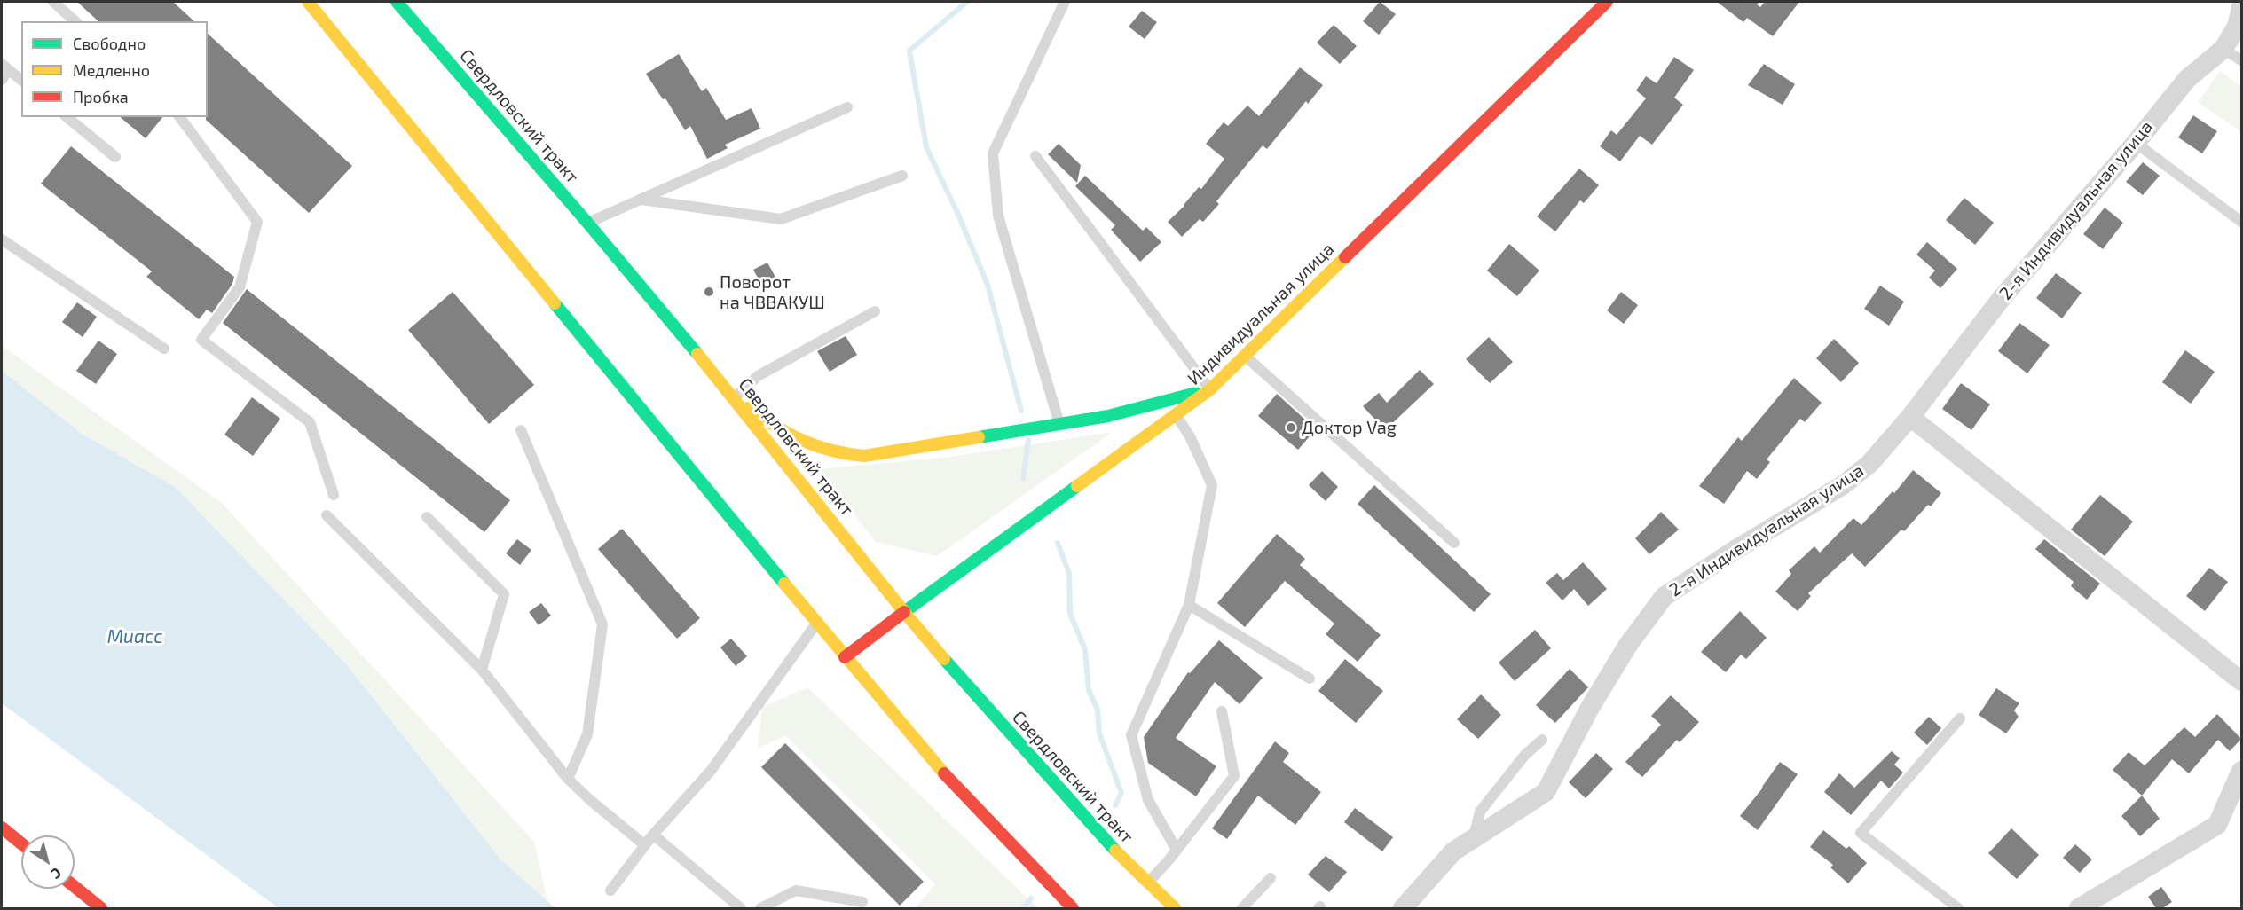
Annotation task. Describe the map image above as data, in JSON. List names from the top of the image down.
{
  "streets": {
    "main road": ["Свердловский тракт", "Индивидуальная улица"],
    "street": ["2-я Индивидуальная улица"]
  },
  "crossings": [
    ["Свердловский тракт", "Индивидуальная улица"]
  ],
  "water": ["Миасс"],
  "places": ["Поворот на ЧВВАКУШ", "Доктор Vag"],
  "legend": ["Свободно", "Медленно", "Пробка"],
  "north": "bottom right"
}
